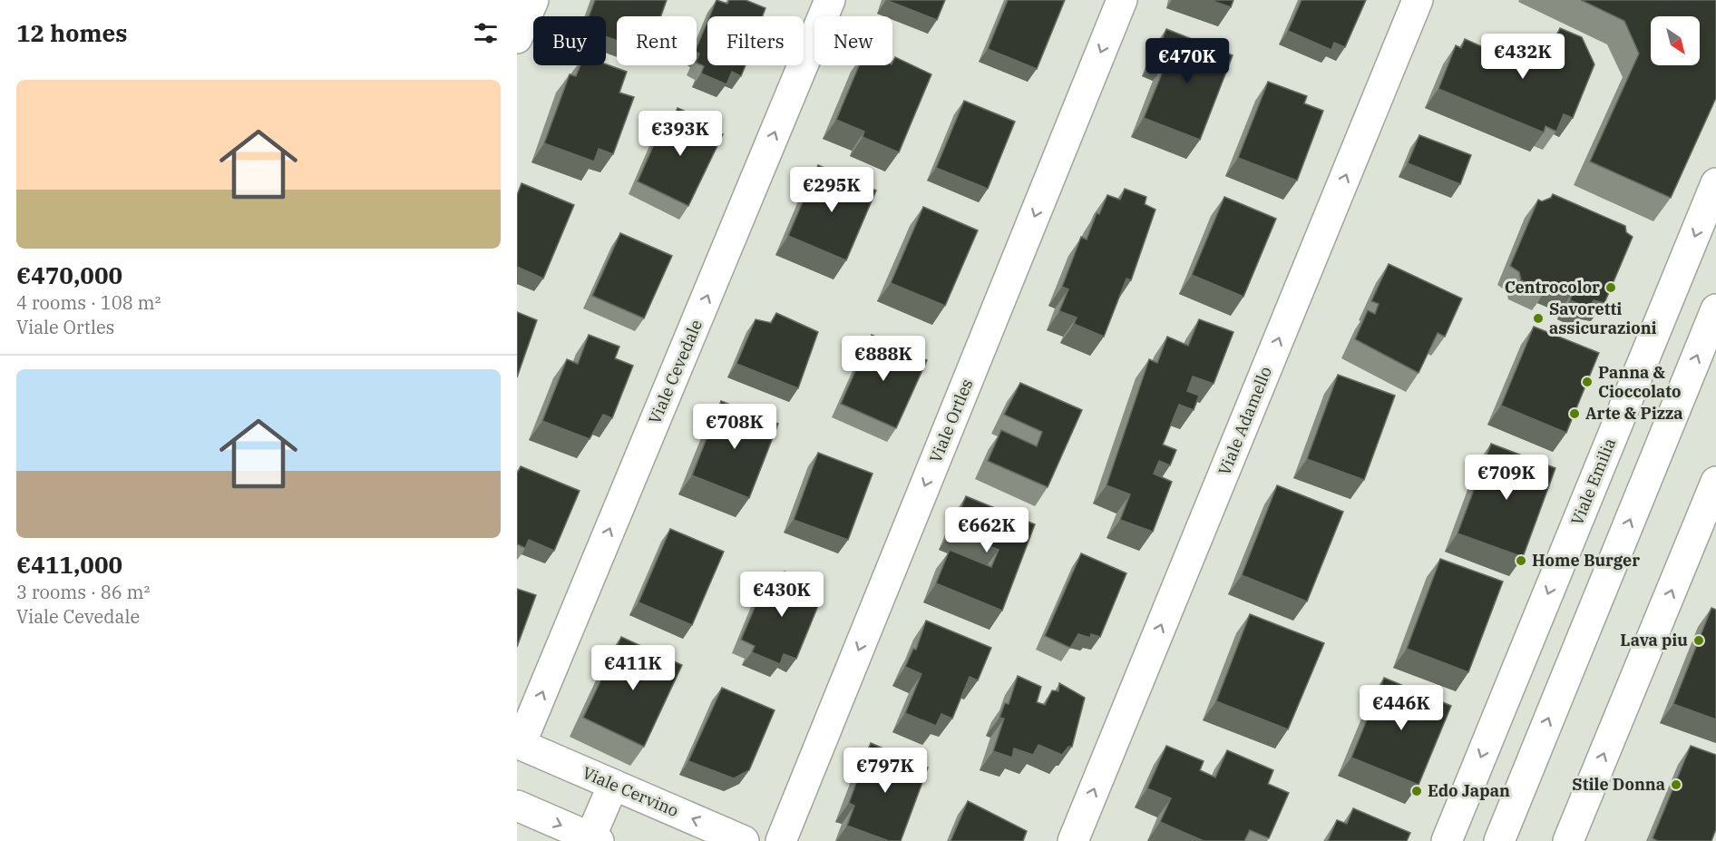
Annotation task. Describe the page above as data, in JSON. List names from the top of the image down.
{
  "streets": {
    "street": [
      "Viale Cevedale",
      "Viale Ortles",
      "Viale Adamello",
      "Viale Emilia",
      "Viale Cervino"
    ]
  },
  "crossings": [
    ["Viale Cevedale", "Viale Cervino"]
  ],
  "one_way": [
    "Viale Cevedale",
    "Viale Ortles",
    "Viale Adamello",
    "Viale Cervino"
  ],
  "places": [
    "Centrocolor",
    "Savoretti assicurazioni",
    "Panna & Cioccolato",
    "Arte & Pizza",
    "Home Burger",
    "Lava piu",
    "Stile Donna",
    "Edo Japan"
  ],
  "north": "bottom right",
  "page": {
    "heading": "12 homes",
    "chip": [
      "Buy",
      "Rent",
      "Filters",
      "New"
    ],
    "price": [
      "€432K",
      "€470K",
      "€393K",
      "€295K",
      "€888K",
      "€708K",
      "€709K",
      "€662K",
      "€430K",
      "€411K",
      "€446K",
      "€797K"
    ],
    "list": [
      {
        "name": "€470,000",
        "note": "4 rooms · 108 m² · Viale Ortles"
      },
      {
        "name": "€411,000",
        "note": "3 rooms · 86 m² · Viale Cevedale"
      }
    ]
  }
}
